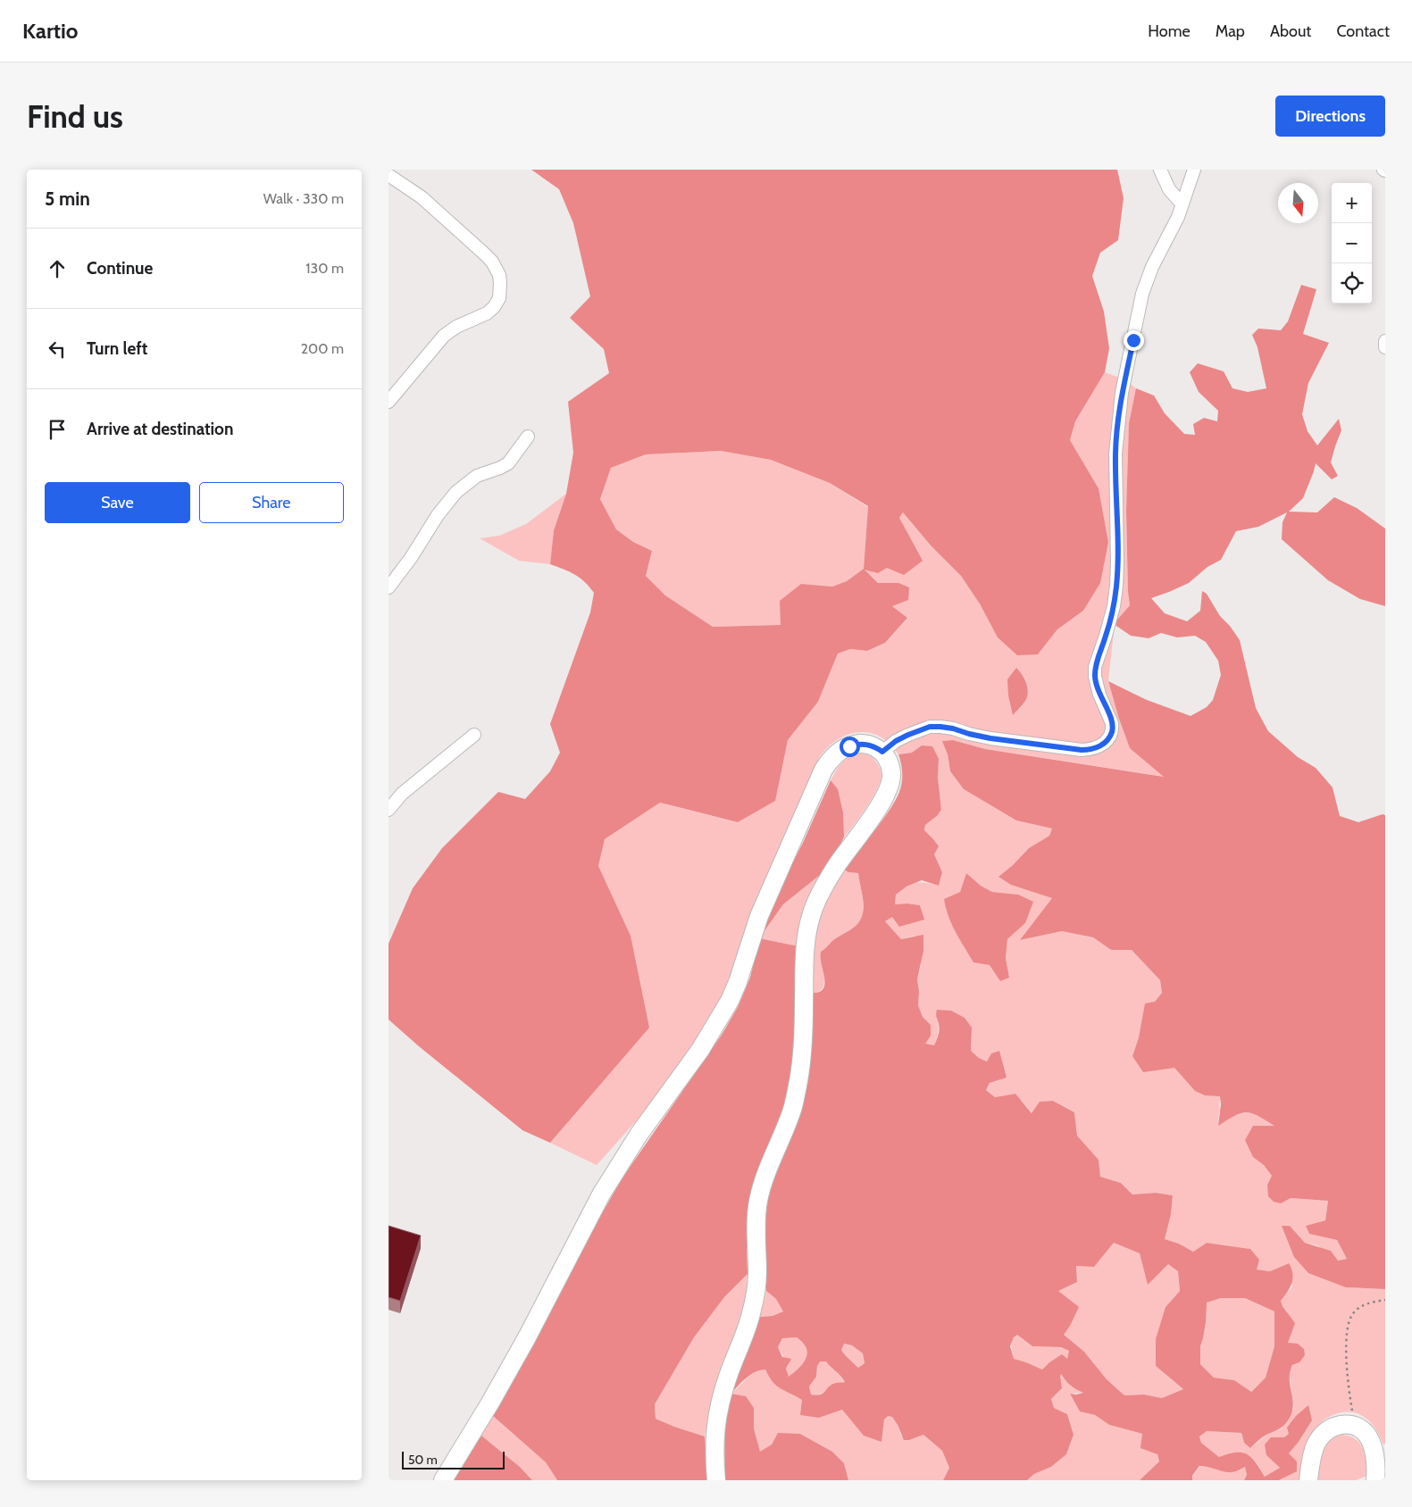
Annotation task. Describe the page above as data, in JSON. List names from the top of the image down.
{
  "scale_bar": "50 m",
  "north": "bottom",
  "page": {
    "header": "Kartio",
    "nav": [
      "Home",
      "Map",
      "About",
      "Contact"
    ],
    "buttons": [
      "Directions",
      ["Save", "Share"]
    ],
    "title": "Find us",
    "heading": ["5 min", "Walk · 330 m"],
    "map_buttons": ["+", "−"],
    "list": [
      ["Continue", "130 m"],
      ["Turn left", "200 m"],
      "Arrive at destination"
    ],
    "scale": "50 m"
  }
}
